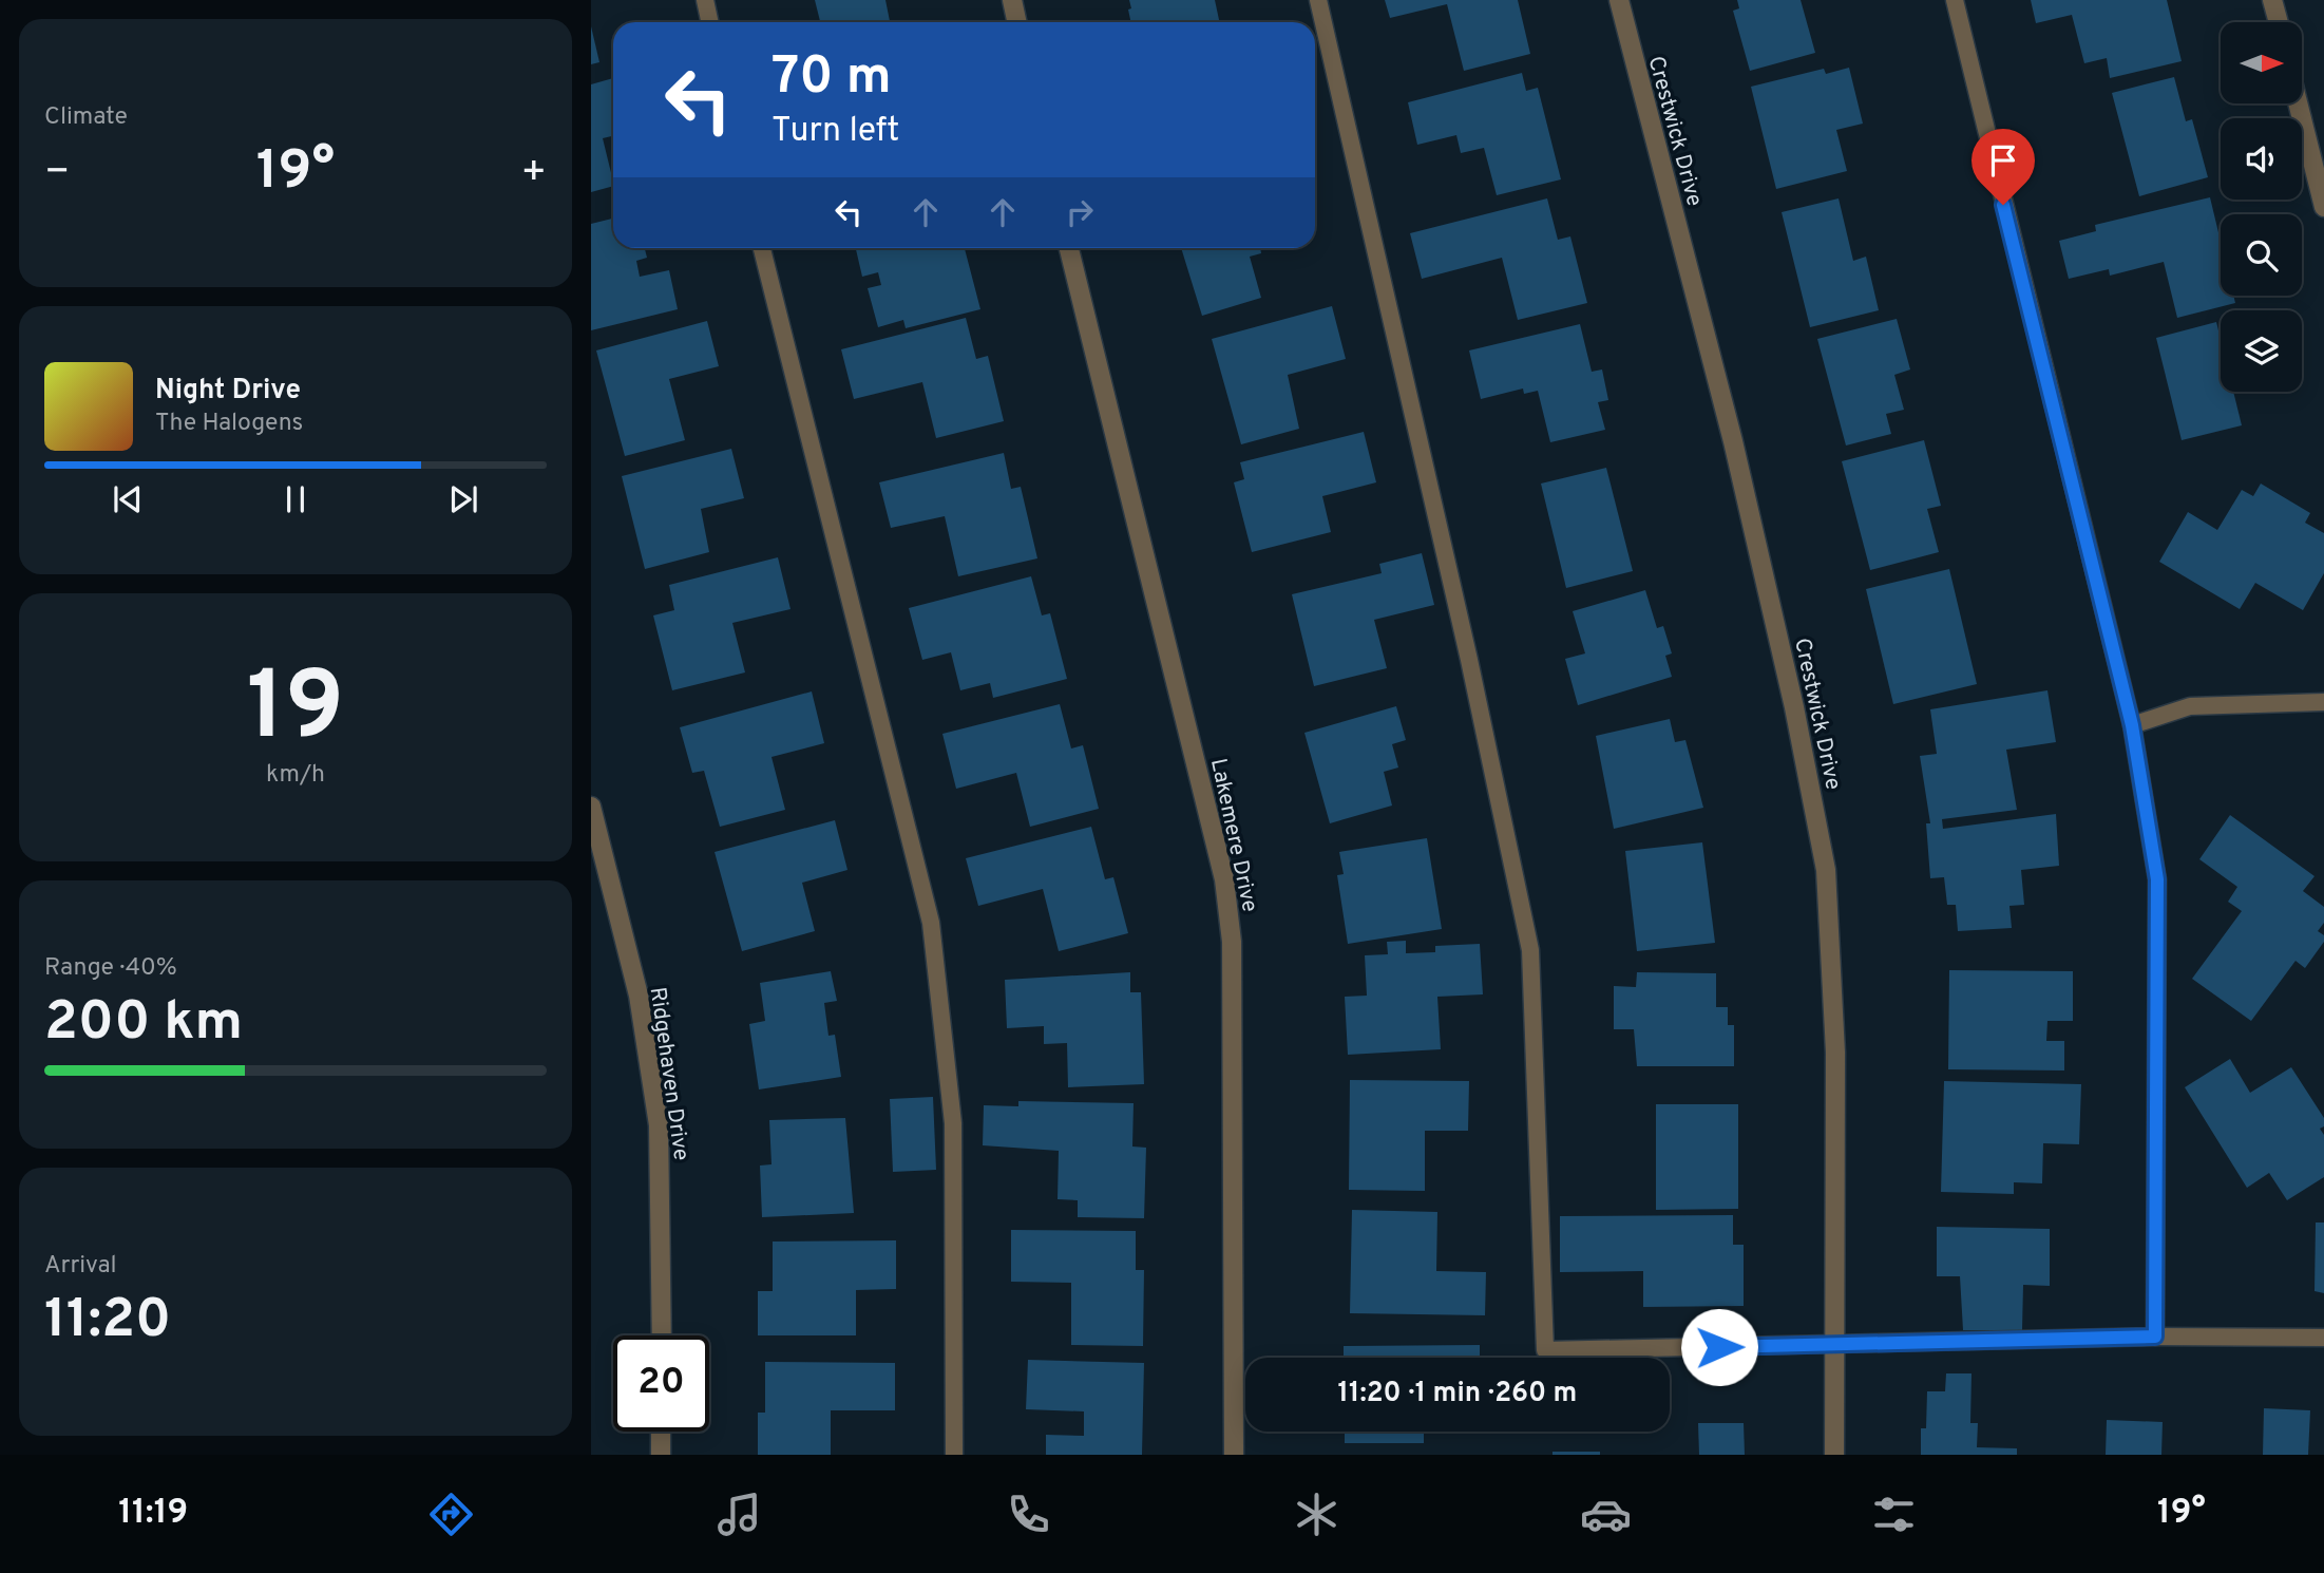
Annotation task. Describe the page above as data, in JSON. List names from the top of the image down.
{
  "streets": {
    "street": ["Crestwick Drive", "Lakemere Drive", "Ridgehaven Drive"]
  },
  "north": "right",
  "page": {
    "tile": [
      "Climate",
      ["19", "km/h"],
      ["Range · 40%", "200 km"],
      ["Arrival", "11:20"]
    ],
    "turn": ["70 m", "Turn left"],
    "heat": ["−", "19°", "+"],
    "song": ["Night Drive", "The Halogens"],
    "limit": "20",
    "trip": "11:20 · 1 min · 260 m",
    "tabs": ["11:19", "19°"]
  }
}
